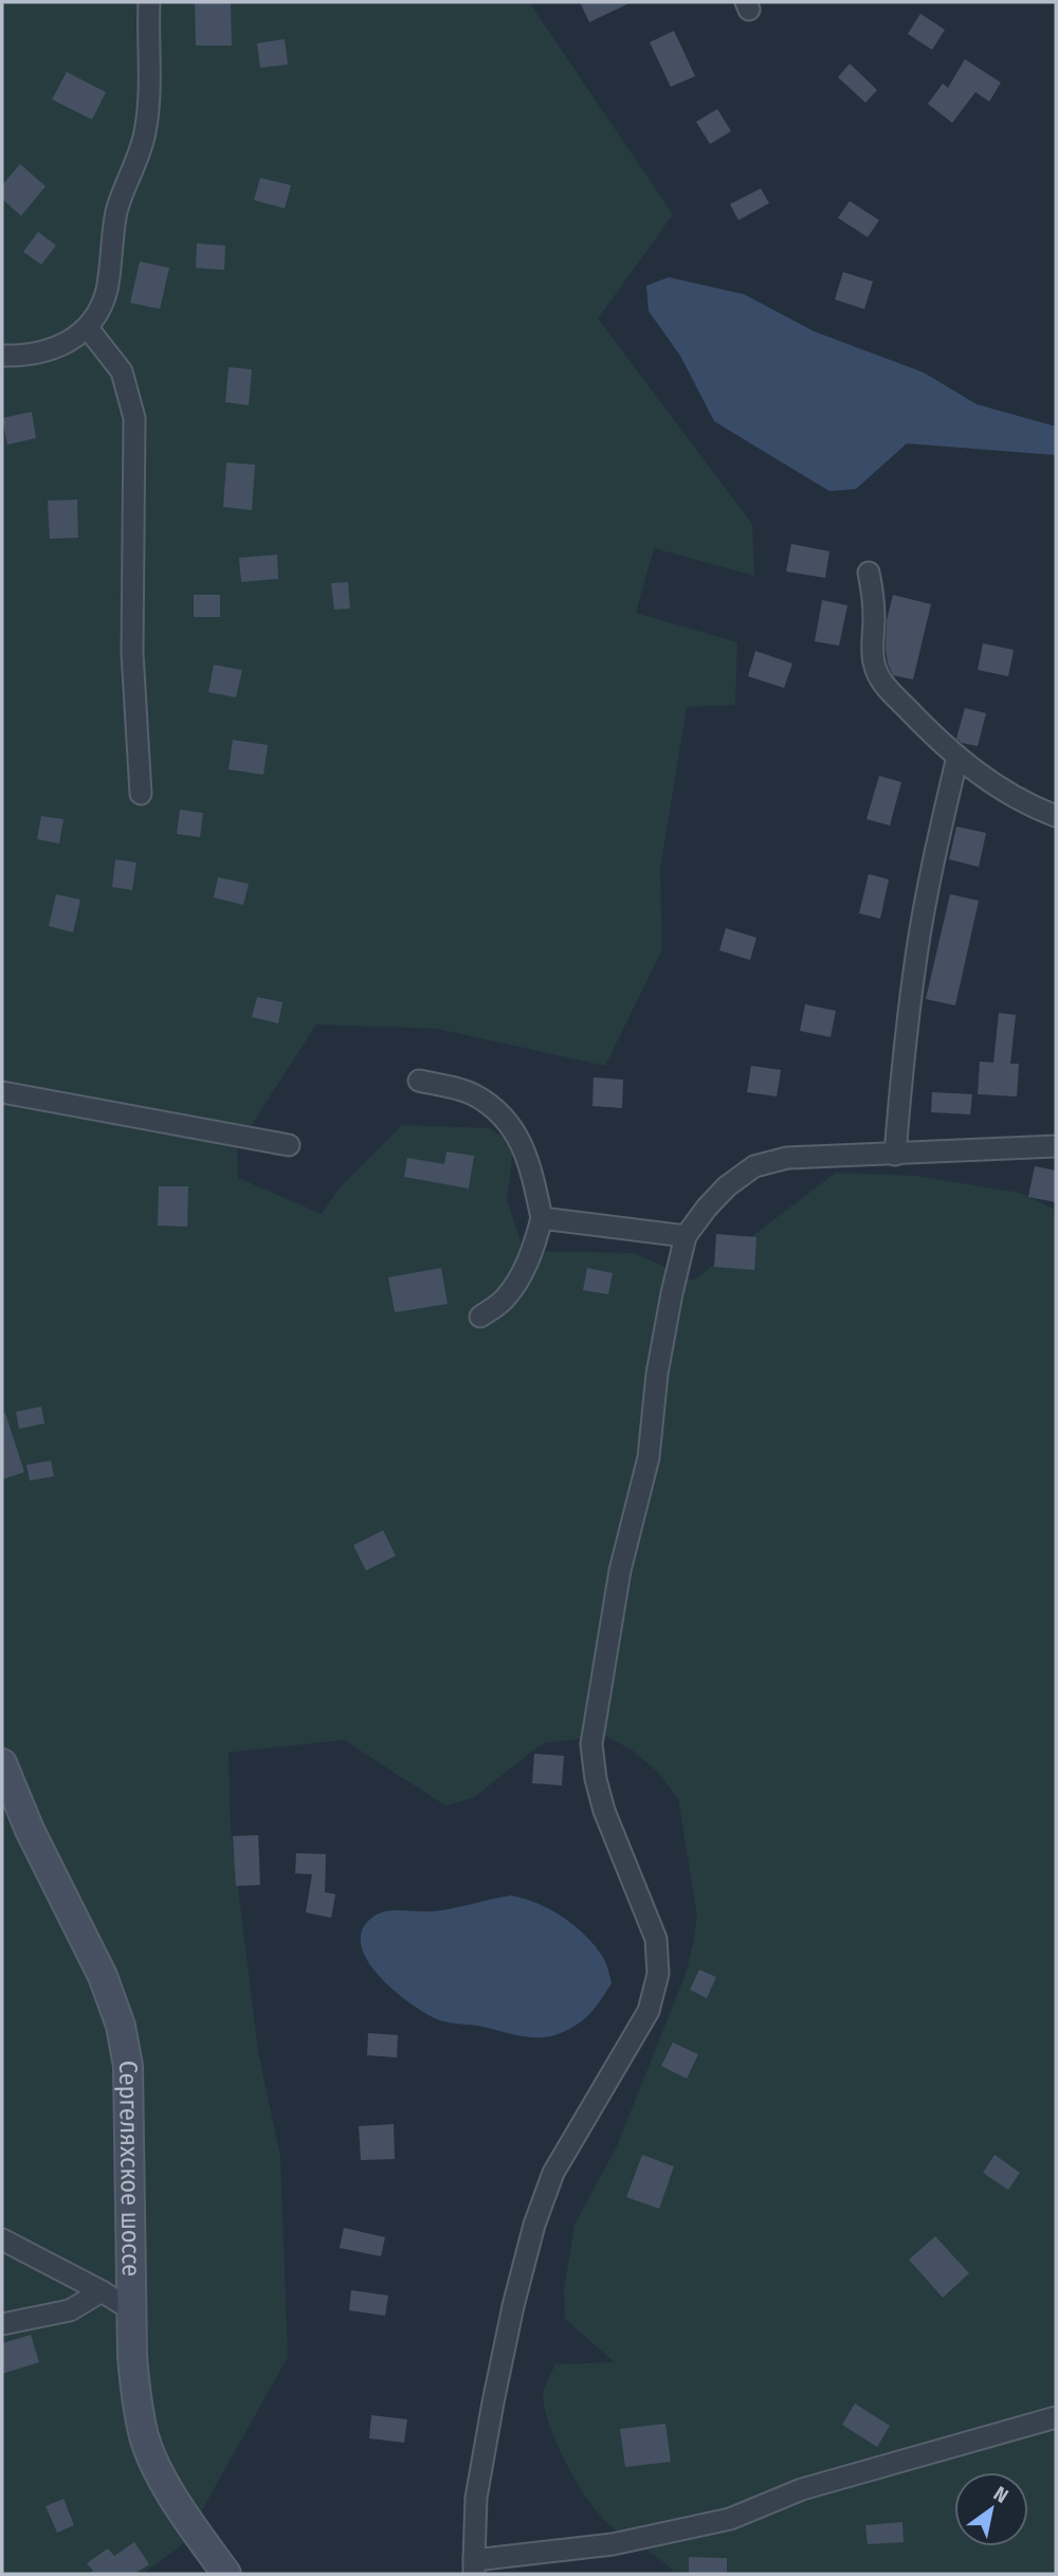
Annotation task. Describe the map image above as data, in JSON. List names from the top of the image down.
{
  "streets": {
    "main road": ["Сергеляхское шоссе"]
  },
  "north": "top right"
}
